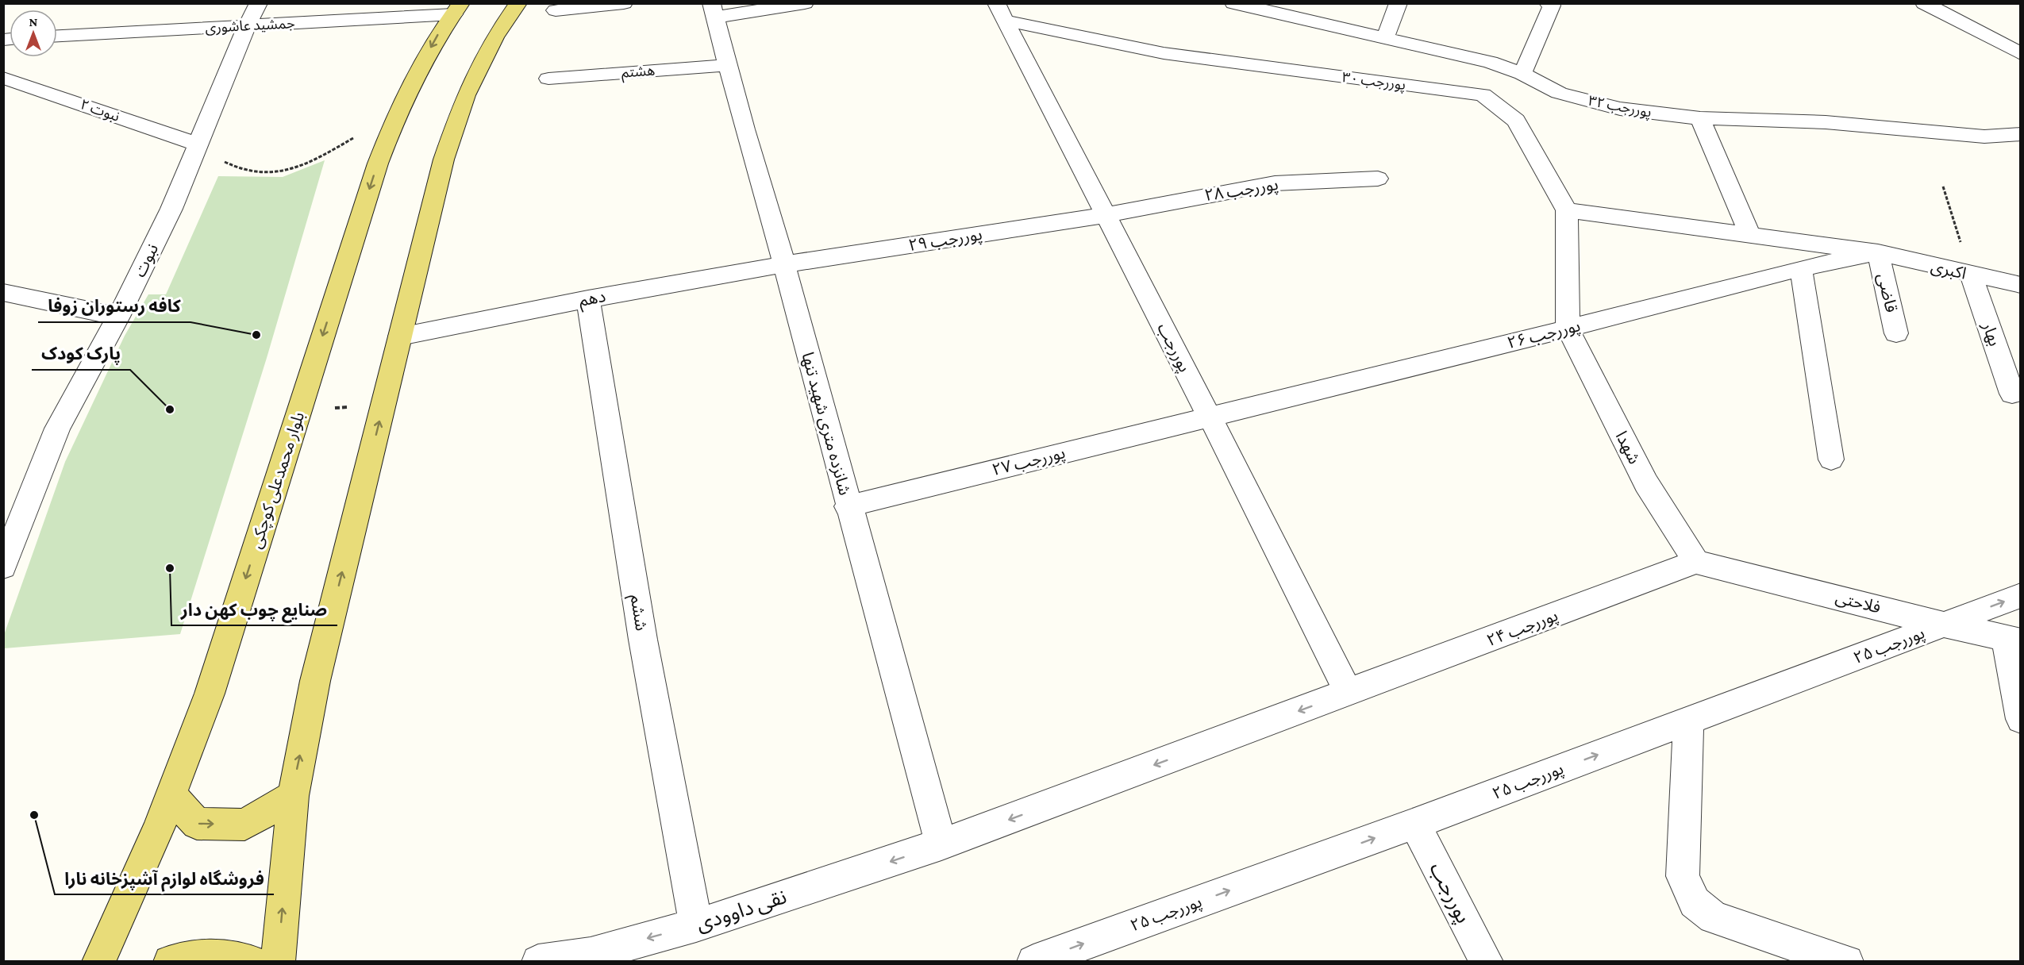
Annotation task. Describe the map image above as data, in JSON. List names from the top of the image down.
{
  "streets": {
    "main road": ["بلوار محمدعلی کوچکی"],
    "street": [
      "جمشید عاشوری",
      "هشتم",
      "پوررجب ۳۰",
      "پوررجب ۳۲",
      "نبوت ۲",
      "پوررجب ۲۸",
      "پوررجب ۲۹",
      "نبوت",
      "اکبری",
      "قاضی",
      "دهم",
      "پوررجب ۲۶",
      "بهار",
      "پوررجب",
      "شانزده متری شهید تنها",
      "شهدا",
      "پوررجب ۲۷",
      "فلاحتی",
      "ششم",
      "پوررجب ۲۴",
      "پوررجب ۲۵",
      "نقی داوودی"
    ]
  },
  "crossings": [
    ["جمشید عاشوری", "نبوت"],
    ["جمشید عاشوری", "بلوار محمدعلی کوچکی"],
    ["هشتم", "شانزده متری شهید تنها"],
    ["پوررجب ۳۰", "اکبری"],
    ["پوررجب ۳۰", "پوررجب ۲۶"],
    ["پوررجب ۳۰", "پوررجب"],
    ["پوررجب ۳۰", "شهدا"],
    ["نبوت ۲", "نبوت"],
    ["پوررجب ۲۸", "پوررجب ۲۹"],
    ["پوررجب ۲۸", "پوررجب"],
    ["پوررجب ۲۹", "دهم"],
    ["پوررجب ۲۹", "پوررجب"],
    ["پوررجب ۲۹", "شانزده متری شهید تنها"],
    ["اکبری", "قاضی"],
    ["اکبری", "پوررجب ۲۶"],
    ["اکبری", "بهار"],
    ["قاضی", "پوررجب ۲۶"],
    ["دهم", "شانزده متری شهید تنها"],
    ["دهم", "ششم"],
    ["پوررجب ۲۶", "پوررجب"],
    ["پوررجب ۲۶", "شهدا"],
    ["پوررجب ۲۶", "پوررجب ۲۷"],
    ["پوررجب", "پوررجب ۲۷"],
    ["پوررجب", "پوررجب ۲۴"],
    ["پوررجب", "پوررجب ۲۵"],
    ["شانزده متری شهید تنها", "پوررجب ۲۷"],
    ["شانزده متری شهید تنها", "نقی داوودی"],
    ["شهدا", "فلاحتی"],
    ["شهدا", "پوررجب ۲۴"],
    ["فلاحتی", "پوررجب ۲۴"],
    ["فلاحتی", "پوررجب ۲۵"],
    ["ششم", "نقی داوودی"]
  ],
  "one_way": ["نقی داوودی"],
  "places": [
    "کافه رستوران زوفا",
    "پارک کودک",
    "صنایع چوب کهن دار",
    "فروشگاه لوازم آشپزخانه نارا"
  ],
  "north": "top"
}
